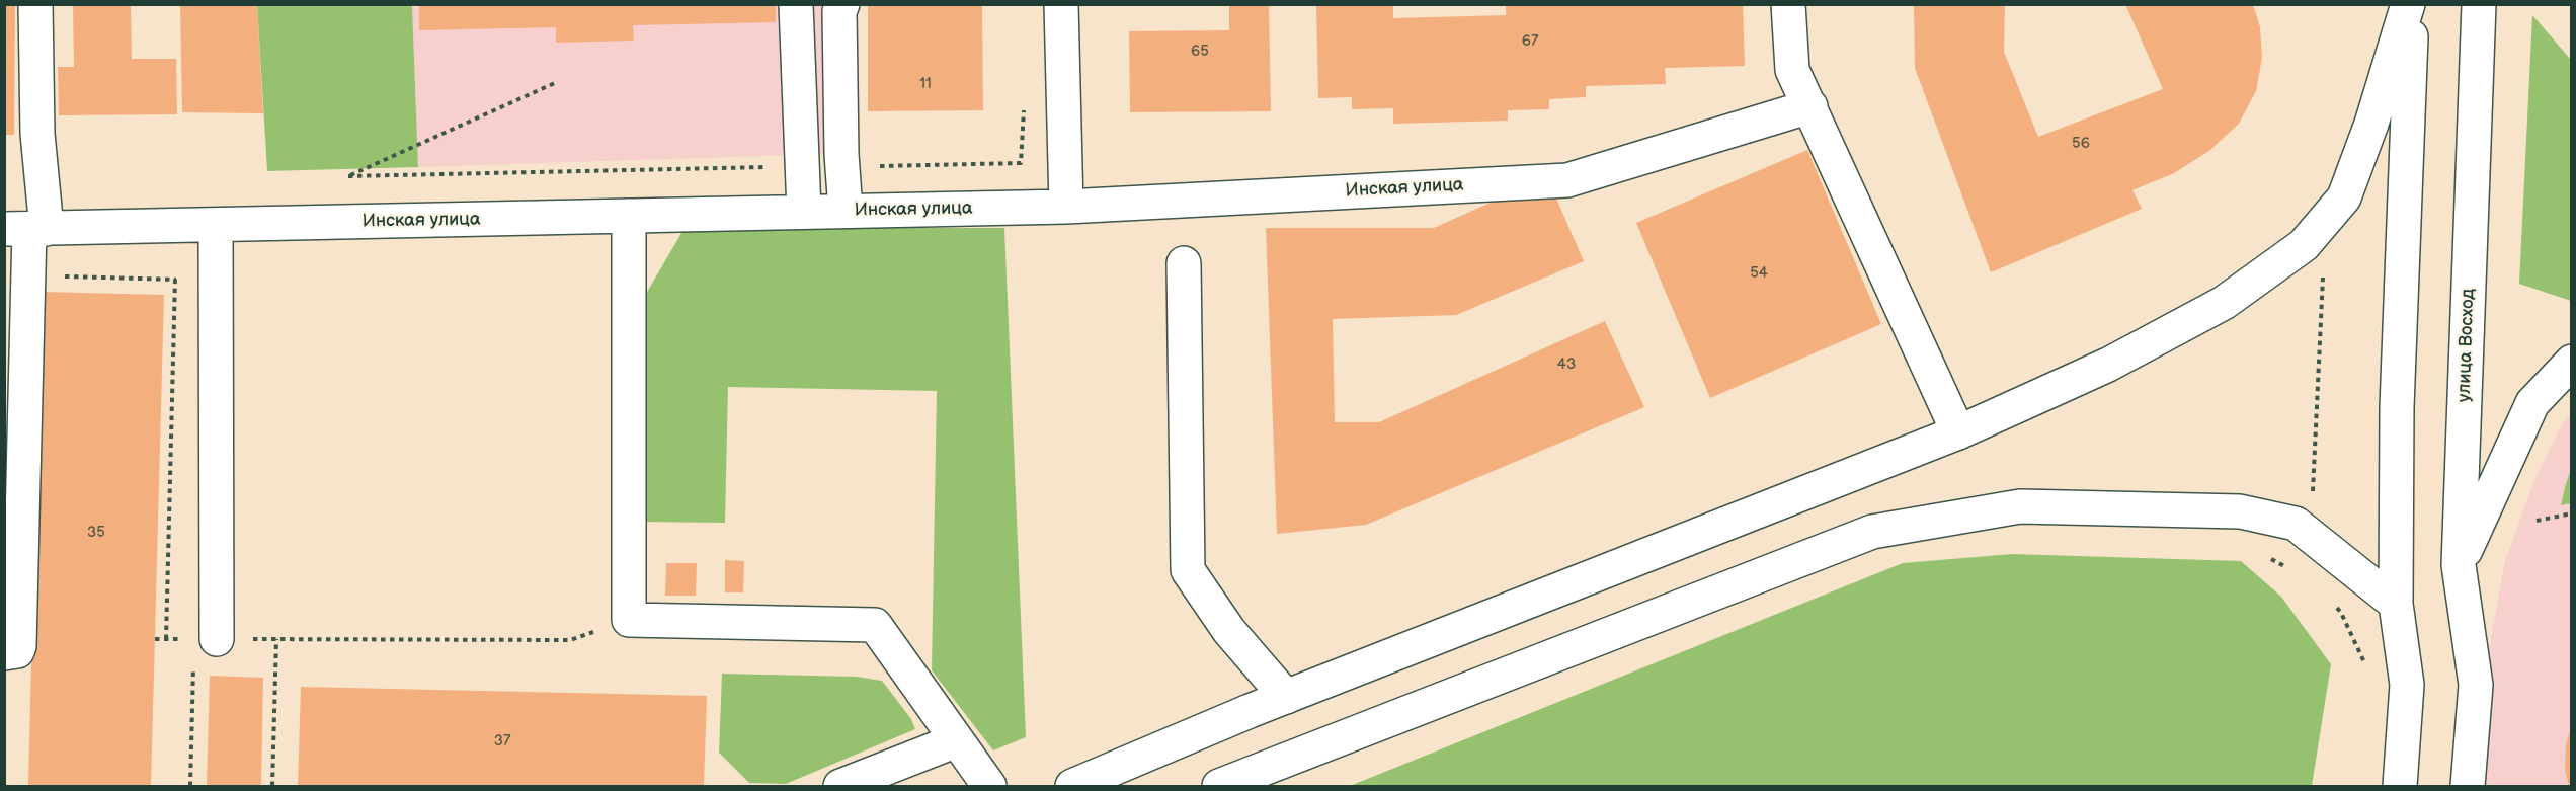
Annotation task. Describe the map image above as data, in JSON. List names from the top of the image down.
{
  "streets": {
    "main road": ["Инская улица", "улица Восход"]
  },
  "house_numbers": [
    "67",
    "65",
    "11",
    "56",
    "54",
    "43",
    "35",
    "37"
  ]
}
